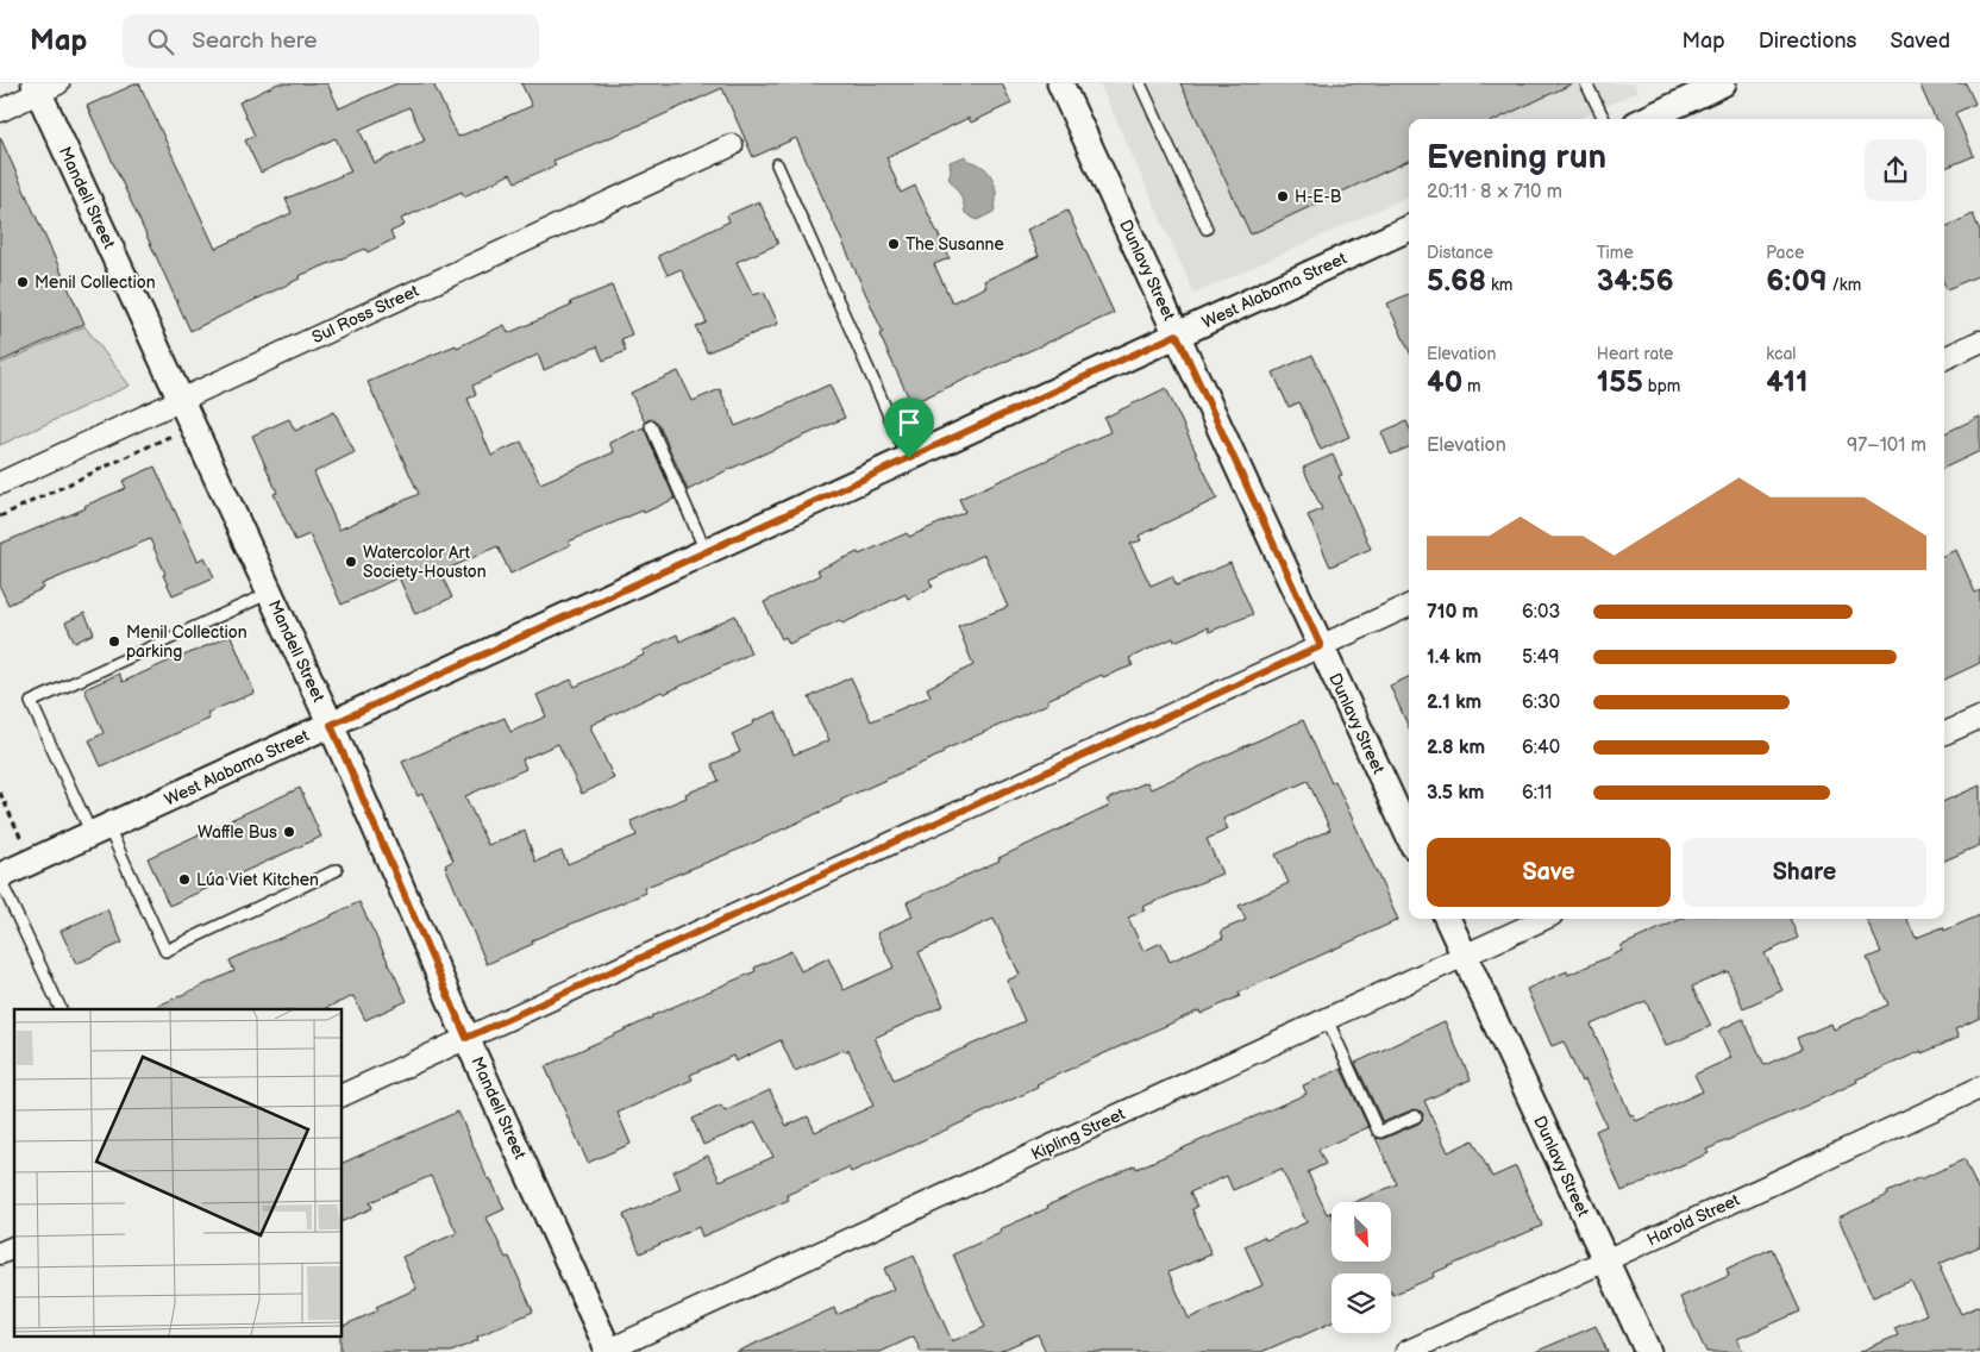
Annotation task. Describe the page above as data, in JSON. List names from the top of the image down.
{
  "streets": {
    "street": [
      "Mandell Street",
      "Dunlavy Street",
      "West Alabama Street",
      "Sul Ross Street",
      "Kipling Street",
      "Harold Street"
    ]
  },
  "crossings": [
    ["Mandell Street", "West Alabama Street"],
    ["Mandell Street", "Sul Ross Street"],
    ["Mandell Street", "Kipling Street"],
    ["Dunlavy Street", "West Alabama Street"],
    ["Dunlavy Street", "Kipling Street"],
    ["Dunlavy Street", "Harold Street"]
  ],
  "places": [
    "H-E-B",
    "The Susanne",
    "Menil Collection",
    "Watercolor Art Society-Houston",
    "Menil Collection parking",
    "Waffle Bus",
    "Lúa Viet Kitchen"
  ],
  "north": "bottom right",
  "page": {
    "header": "Map",
    "search": "Search here",
    "nav": ["Map", "Directions", "Saved"],
    "heading": ["Evening run", "20:11 · 8 × 710 m"],
    "stats": [
      ["Distance", "5.68 km"],
      ["Time", "34:56"],
      ["Pace", "6:09 /km"],
      ["Elevation", "40 m"],
      ["Heart rate", "155 bpm"],
      ["kcal", "411"]
    ],
    "chart": ["Elevation", "97–101 m"],
    "list": [
      {
        "name": "710 m",
        "note": "6:03"
      },
      {
        "name": "1.4 km",
        "note": "5:49"
      },
      {
        "name": "2.1 km",
        "note": "6:30"
      },
      {
        "name": "2.8 km",
        "note": "6:40"
      },
      {
        "name": "3.5 km",
        "note": "6:11"
      }
    ],
    "buttons": ["Save", "Share"]
  }
}
